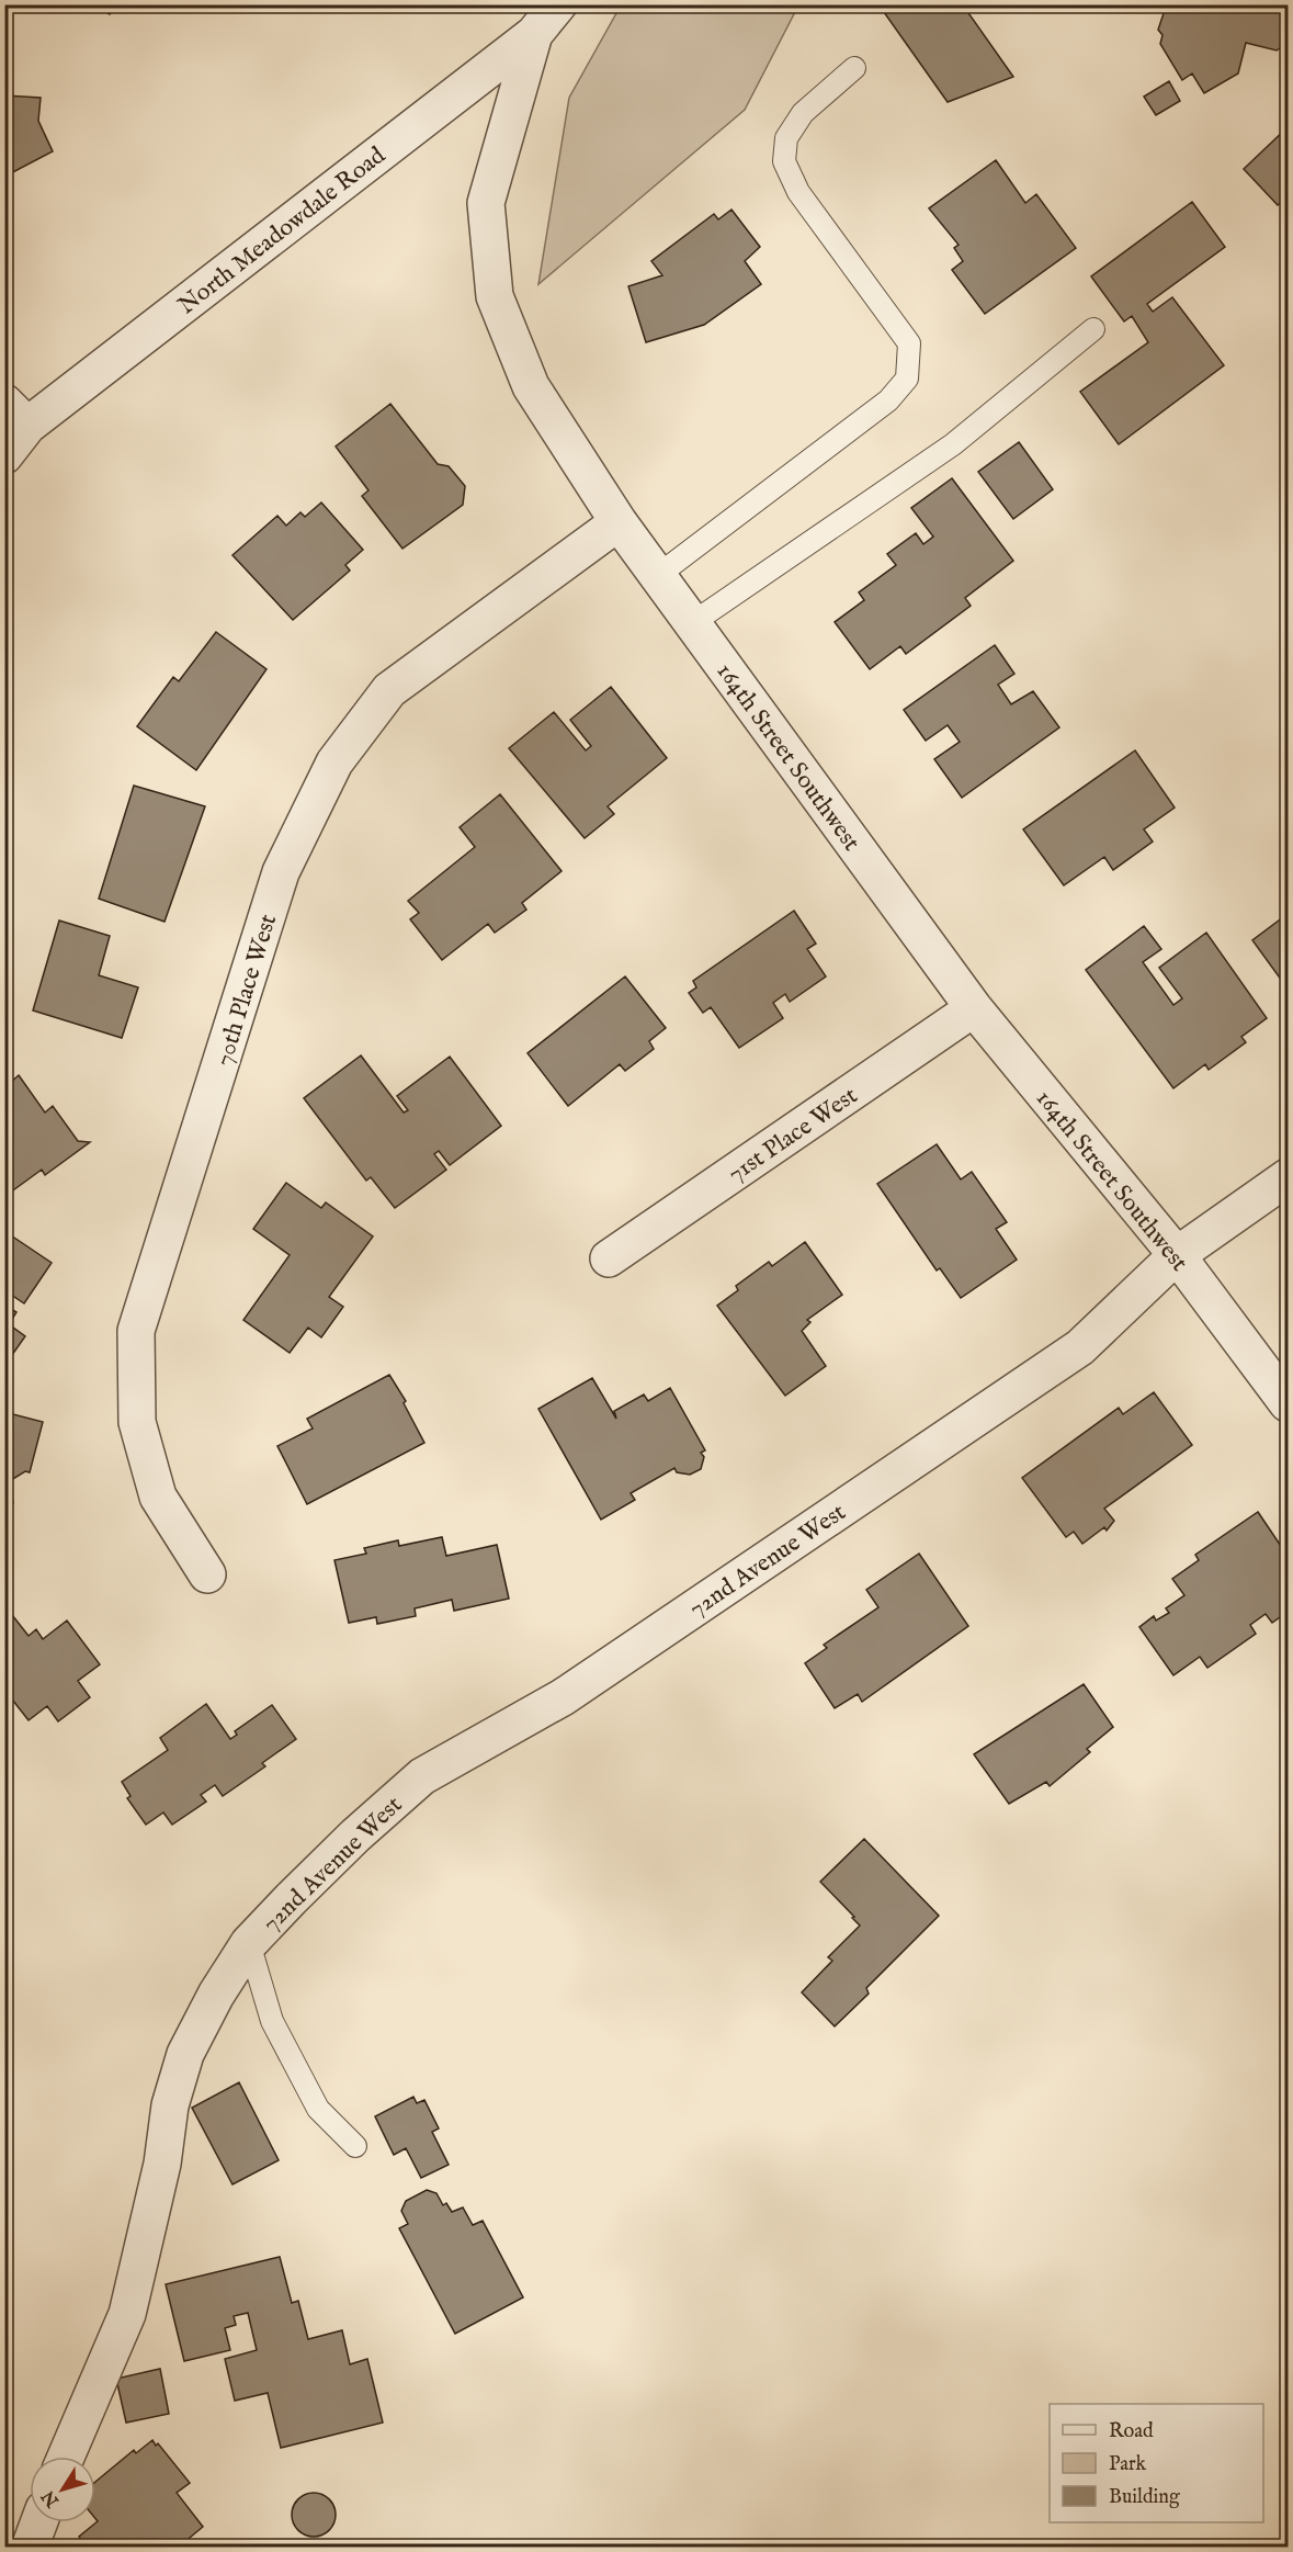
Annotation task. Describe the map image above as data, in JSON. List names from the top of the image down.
{
  "streets": {
    "street": [
      "North Meadowdale Road",
      "164th Street Southwest",
      "70th Place West",
      "71st Place West",
      "72nd Avenue West"
    ]
  },
  "crossings": [
    ["North Meadowdale Road", "164th Street Southwest"],
    ["164th Street Southwest", "70th Place West"],
    ["164th Street Southwest", "71st Place West"],
    ["164th Street Southwest", "72nd Avenue West"]
  ],
  "legend": ["Road", "Park", "Building"],
  "north": "bottom left"
}
